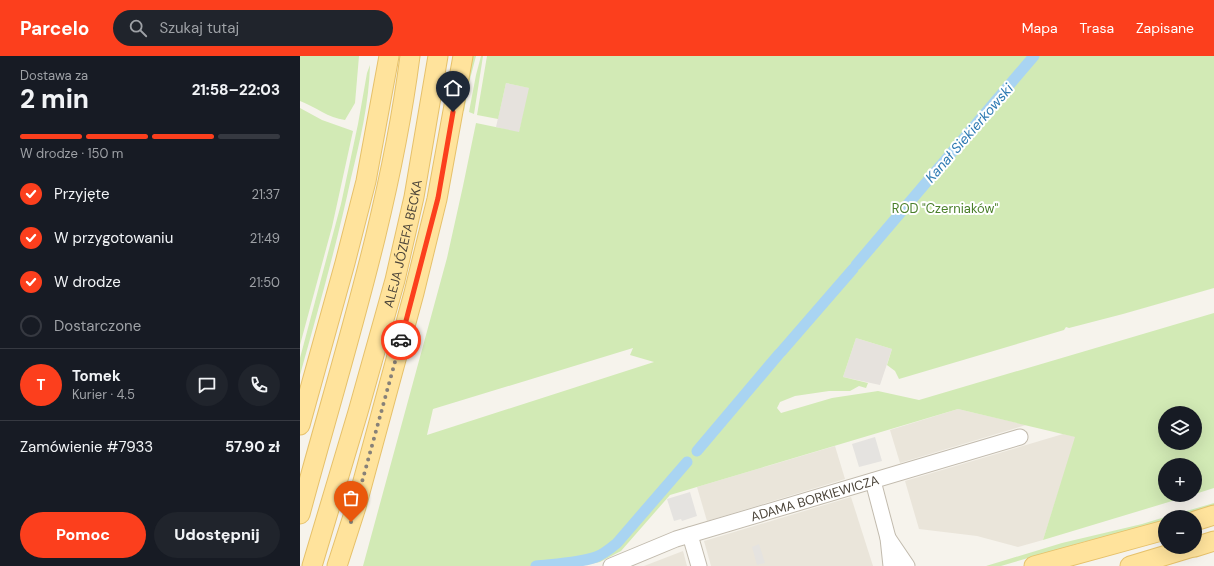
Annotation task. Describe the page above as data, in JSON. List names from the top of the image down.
{
  "streets": {
    "main road": ["ALEJA JÓZEFA BECKA"],
    "street": ["ADAMA BORKIEWICZA"]
  },
  "water": ["Kanał Siekierkowski"],
  "parks": ["ROD \"Czerniaków\""],
  "page": {
    "header": "Parcelo",
    "search": "Szukaj tutaj",
    "nav": ["Mapa", "Trasa", "Zapisane"],
    "heading": ["2 min", "Dostawa za", "21:58–22:03"],
    "panel": [
      "Tomek",
      "Kurier · 4.5",
      "Zamówienie #7933",
      "57.90 zł"
    ],
    "bar": "W drodze · 150 m",
    "list": [
      ["Przyjęte", "21:37"],
      ["W przygotowaniu", "21:49"],
      ["W drodze", "21:50"],
      "Dostarczone"
    ],
    "round": "T",
    "map_buttons": ["+", "−"],
    "buttons": ["Pomoc", "Udostępnij"]
  }
}
